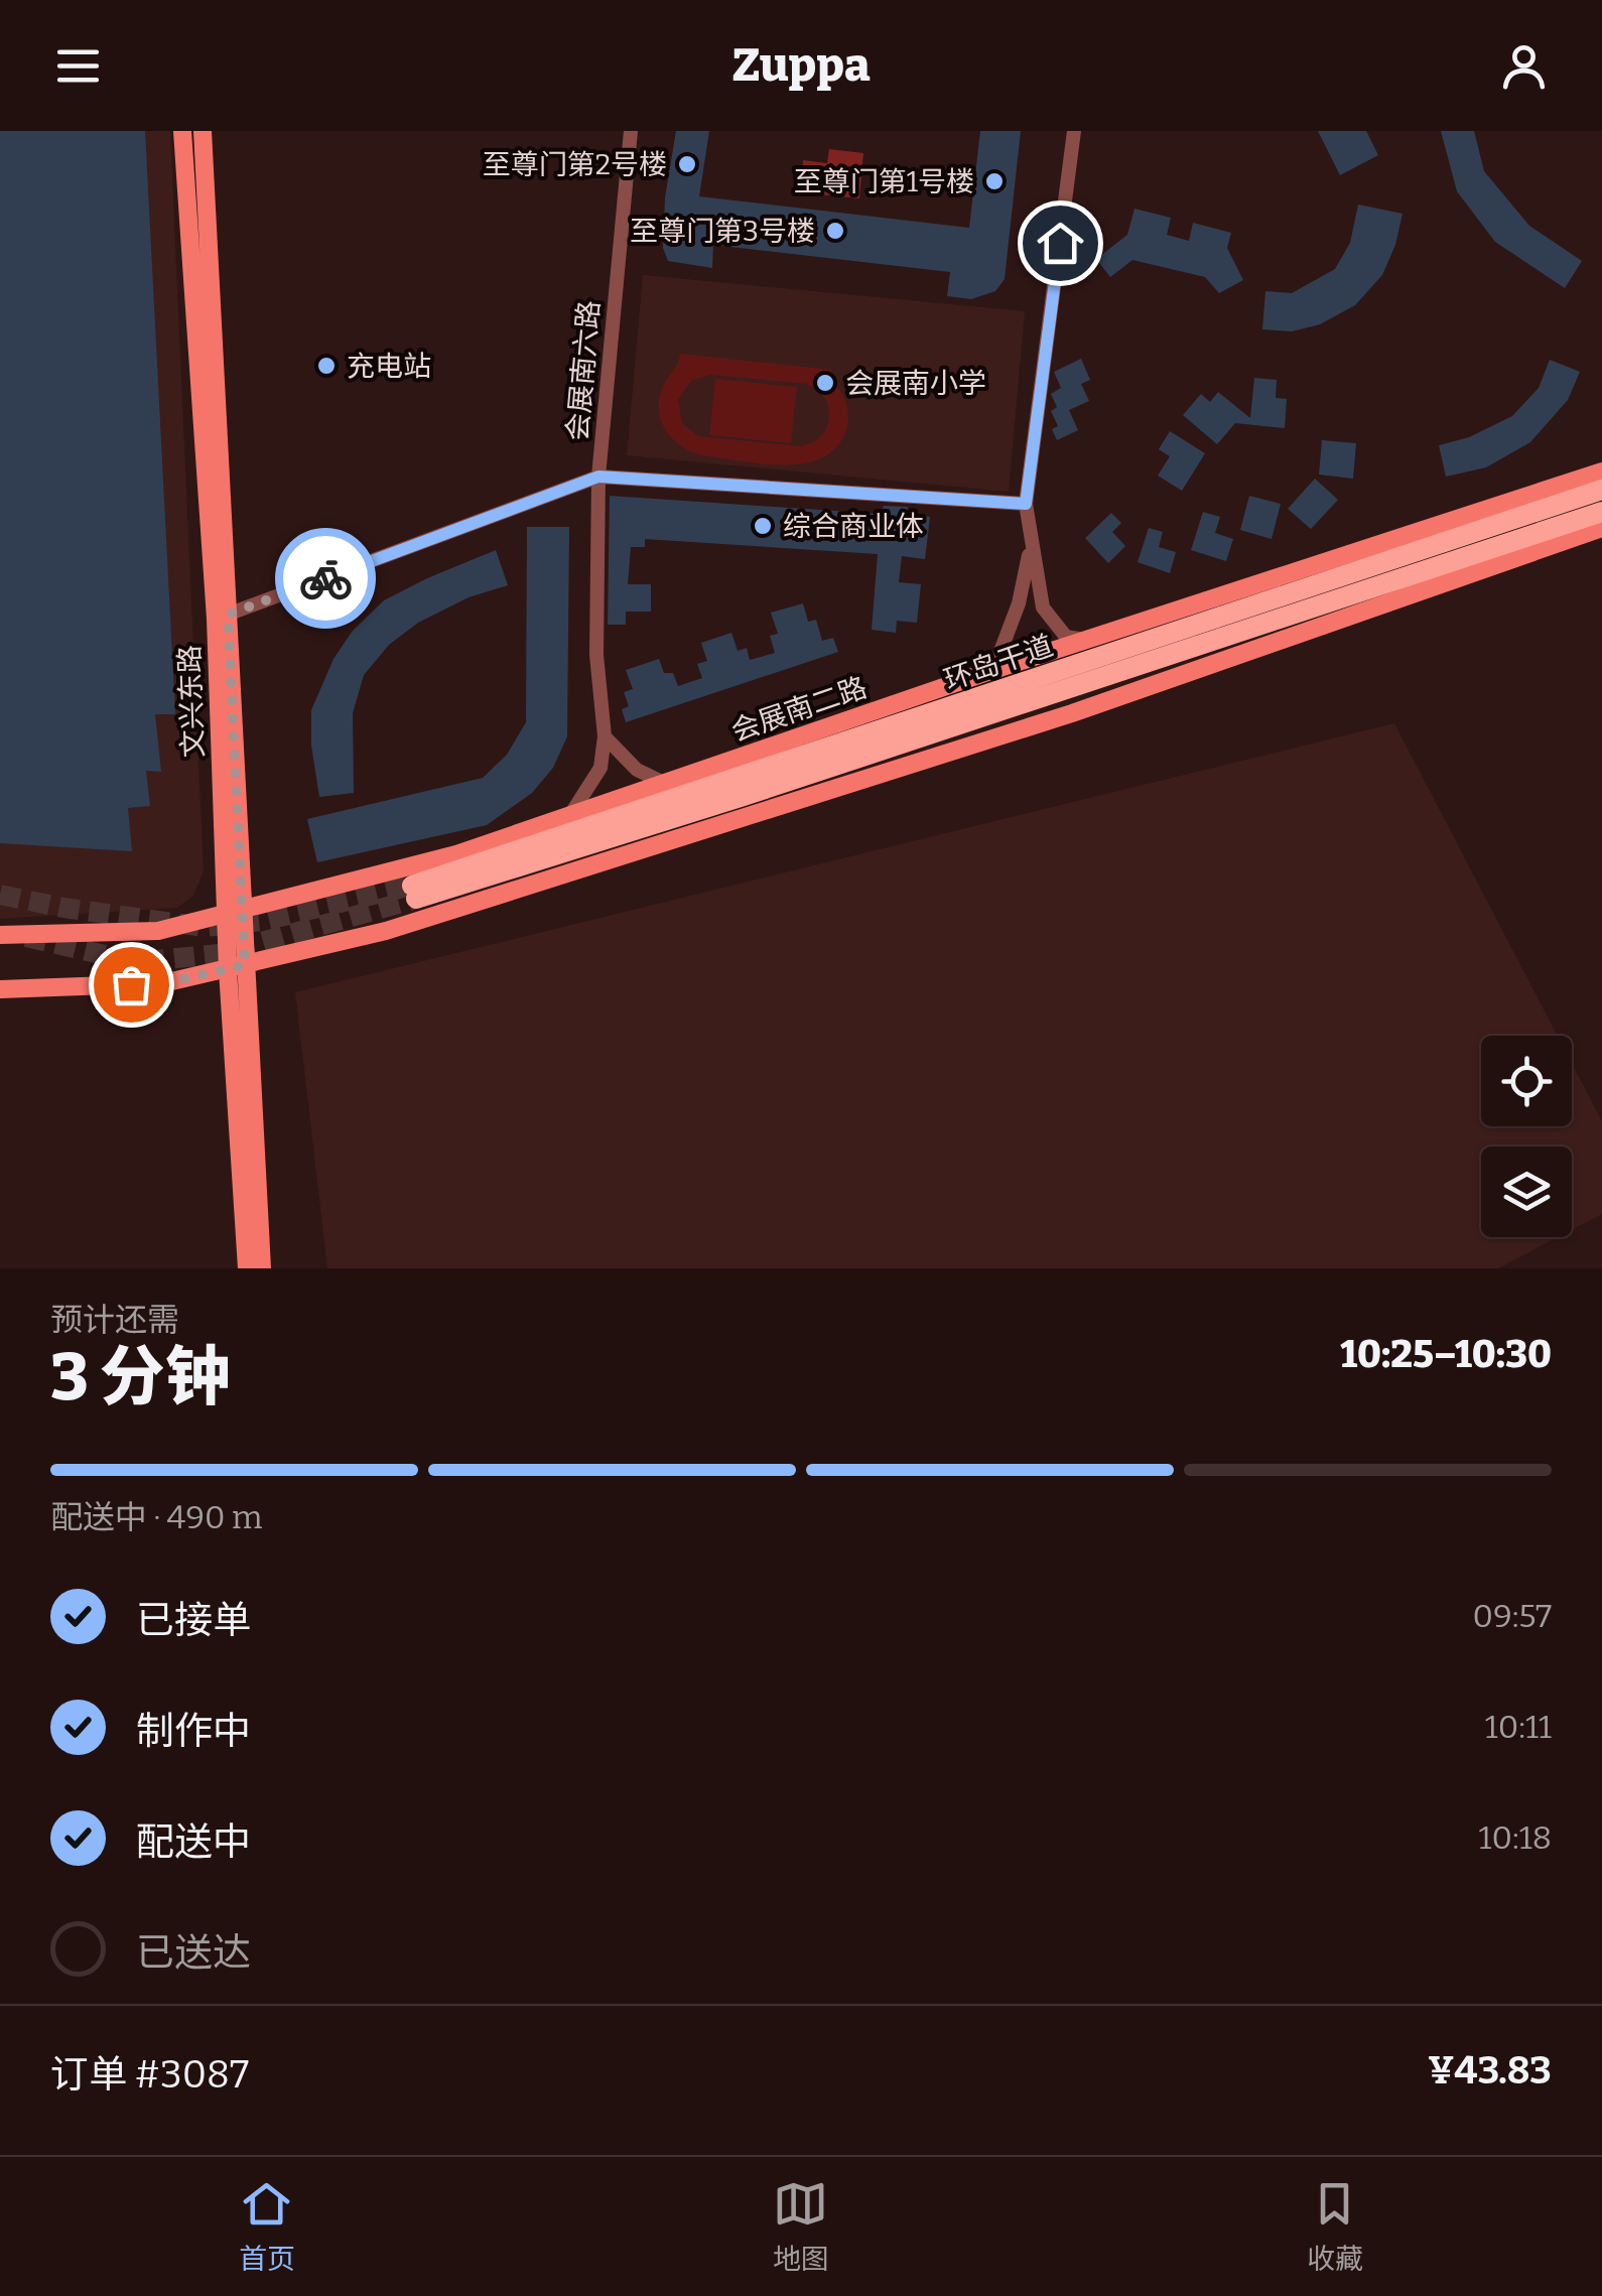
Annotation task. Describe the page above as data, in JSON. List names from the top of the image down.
{
  "streets": {
    "highway": ["环岛干道"],
    "main road": ["文兴东路", "会展南二路"],
    "street": ["会展南六路"]
  },
  "crossings": [
    ["文兴东路", "会展南二路"]
  ],
  "places": [
    "至尊门第2号楼",
    "至尊门第1号楼",
    "至尊门第3号楼",
    "充电站",
    "会展南小学",
    "综合商业体"
  ],
  "page": {
    "header": "Zuppa",
    "heading": ["3 分钟", "预计还需", "10:25–10:30"],
    "panel": ["订单 #3087", "¥43.83"],
    "bar": "配送中 · 490 m",
    "list": [
      ["已接单", "09:57"],
      ["制作中", "10:11"],
      ["配送中", "10:18"],
      "已送达"
    ],
    "tabs": ["首页", "地图", "收藏"]
  }
}
